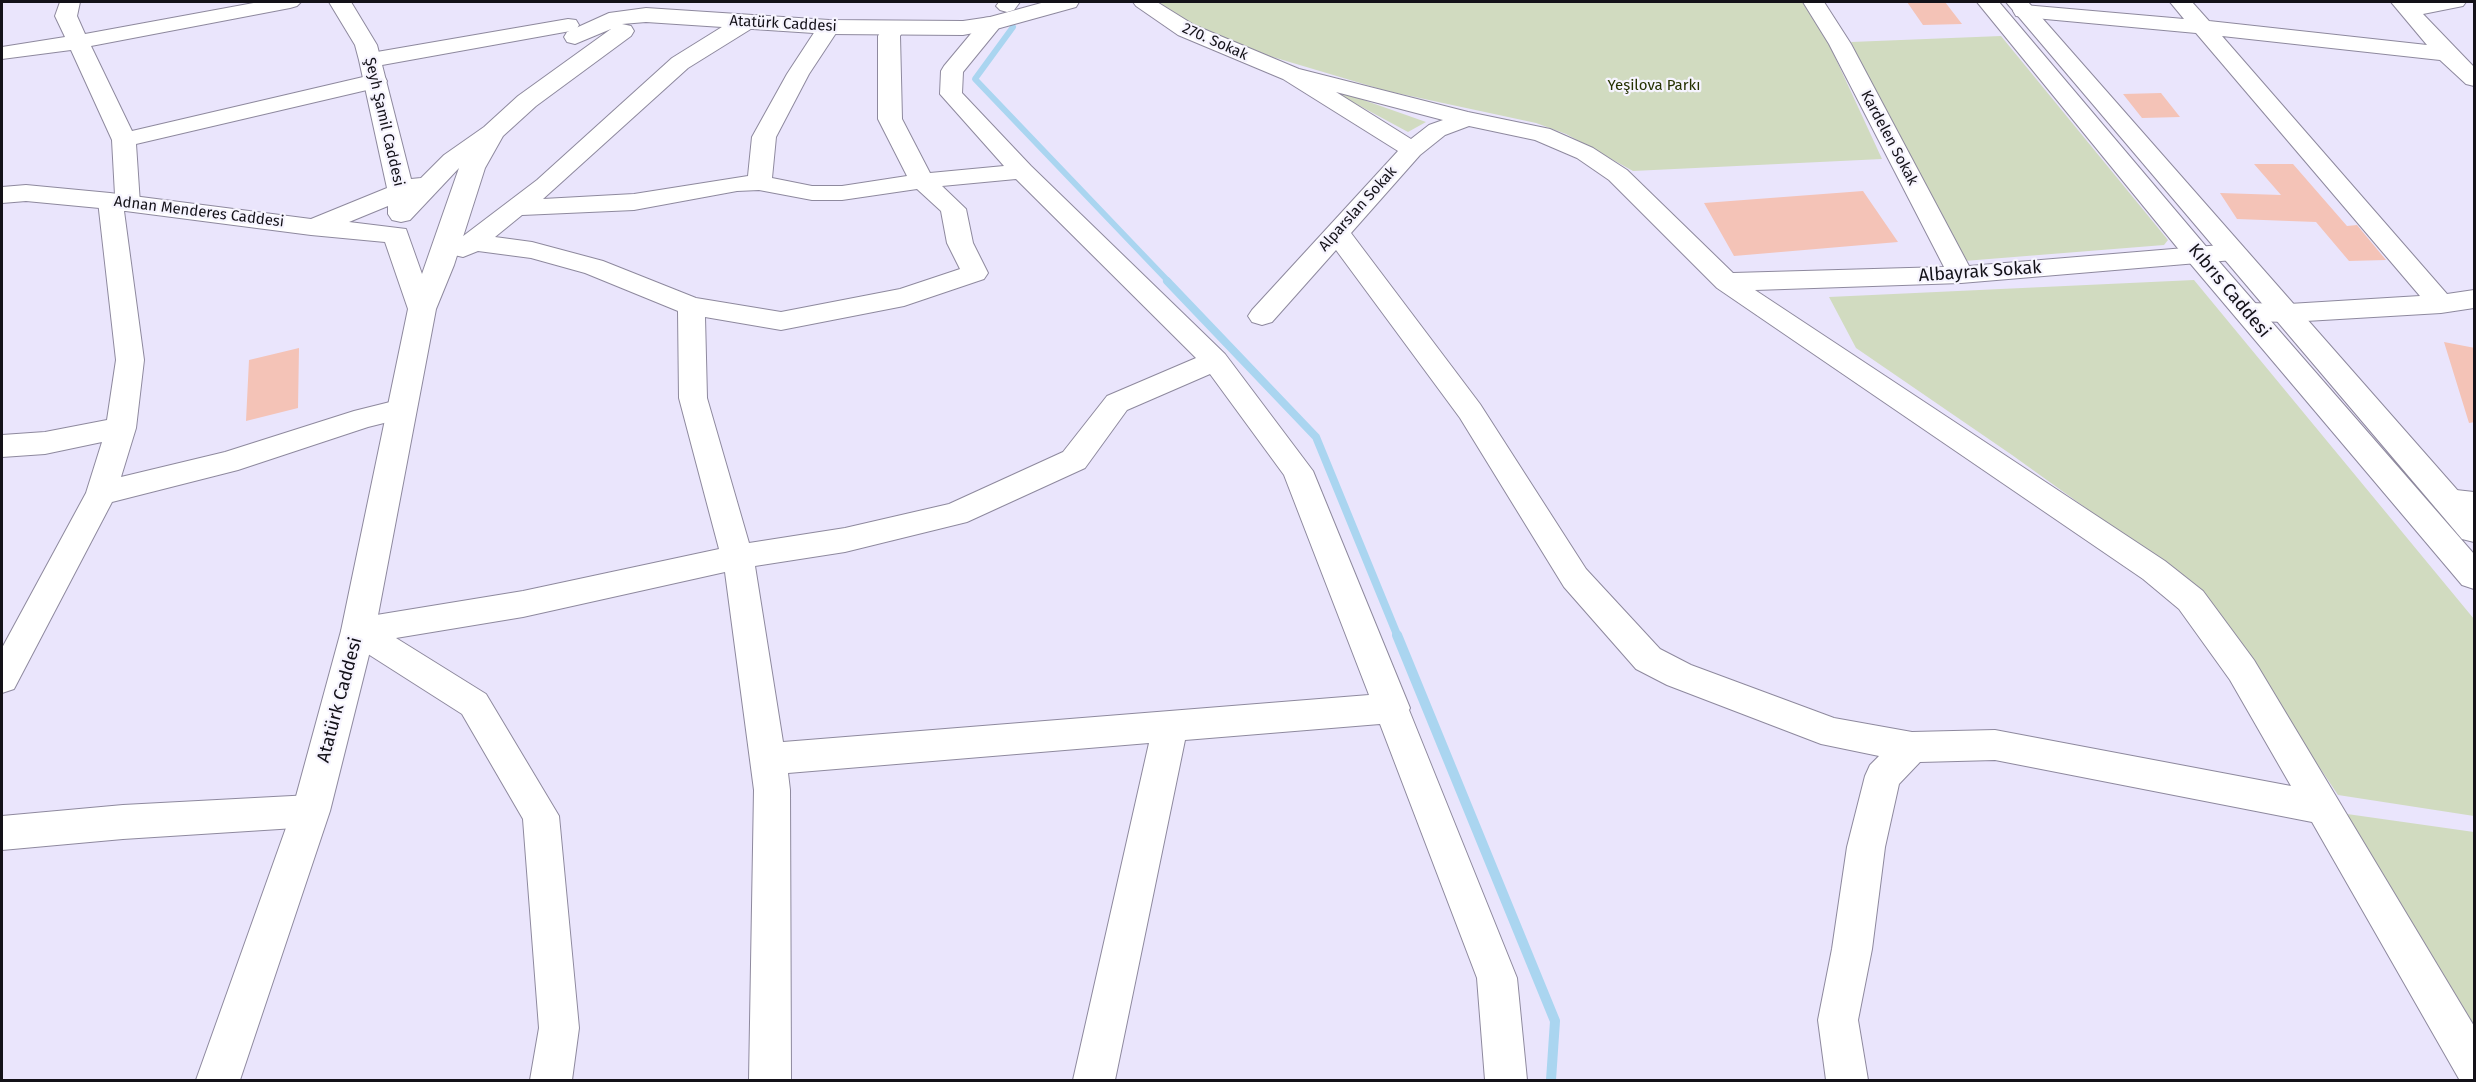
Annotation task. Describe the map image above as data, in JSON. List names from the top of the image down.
{
  "streets": {
    "street": [
      "Atatürk Caddesi",
      "270. Sokak",
      "Şeyh Şamil Caddesi",
      "Kardelen Sokak",
      "Alparslan Sokak",
      "Adnan Menderes Caddesi",
      "Albayrak Sokak",
      "Kıbrıs Caddesi"
    ]
  },
  "crossings": [
    ["Atatürk Caddesi", "Şeyh Şamil Caddesi"],
    ["Şeyh Şamil Caddesi", "Adnan Menderes Caddesi"],
    ["Kardelen Sokak", "Albayrak Sokak"],
    ["Albayrak Sokak", "Kıbrıs Caddesi"]
  ],
  "parks": ["Yeşilova Parkı"]
}
